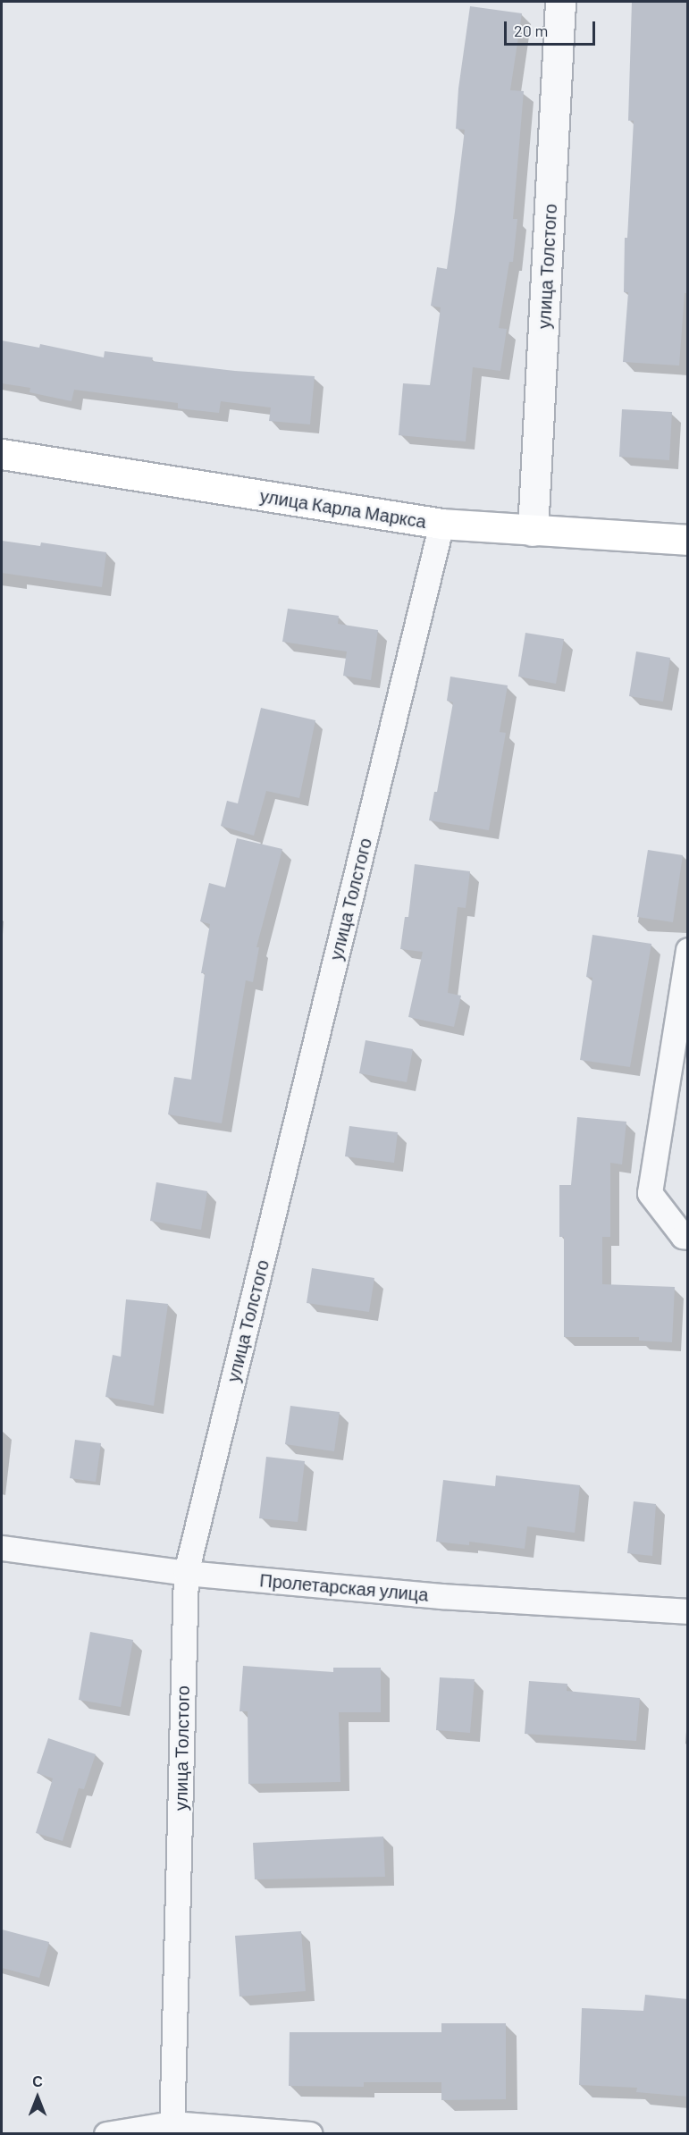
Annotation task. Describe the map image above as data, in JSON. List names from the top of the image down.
{
  "streets": {
    "main road": ["улица Карла Маркса"],
    "street": ["улица Толстого", "Пролетарская улица"]
  },
  "crossings": [
    ["улица Толстого", "улица Карла Маркса"],
    ["улица Толстого", "Пролетарская улица"]
  ],
  "scale_bar": "20 m",
  "north": "top"
}
